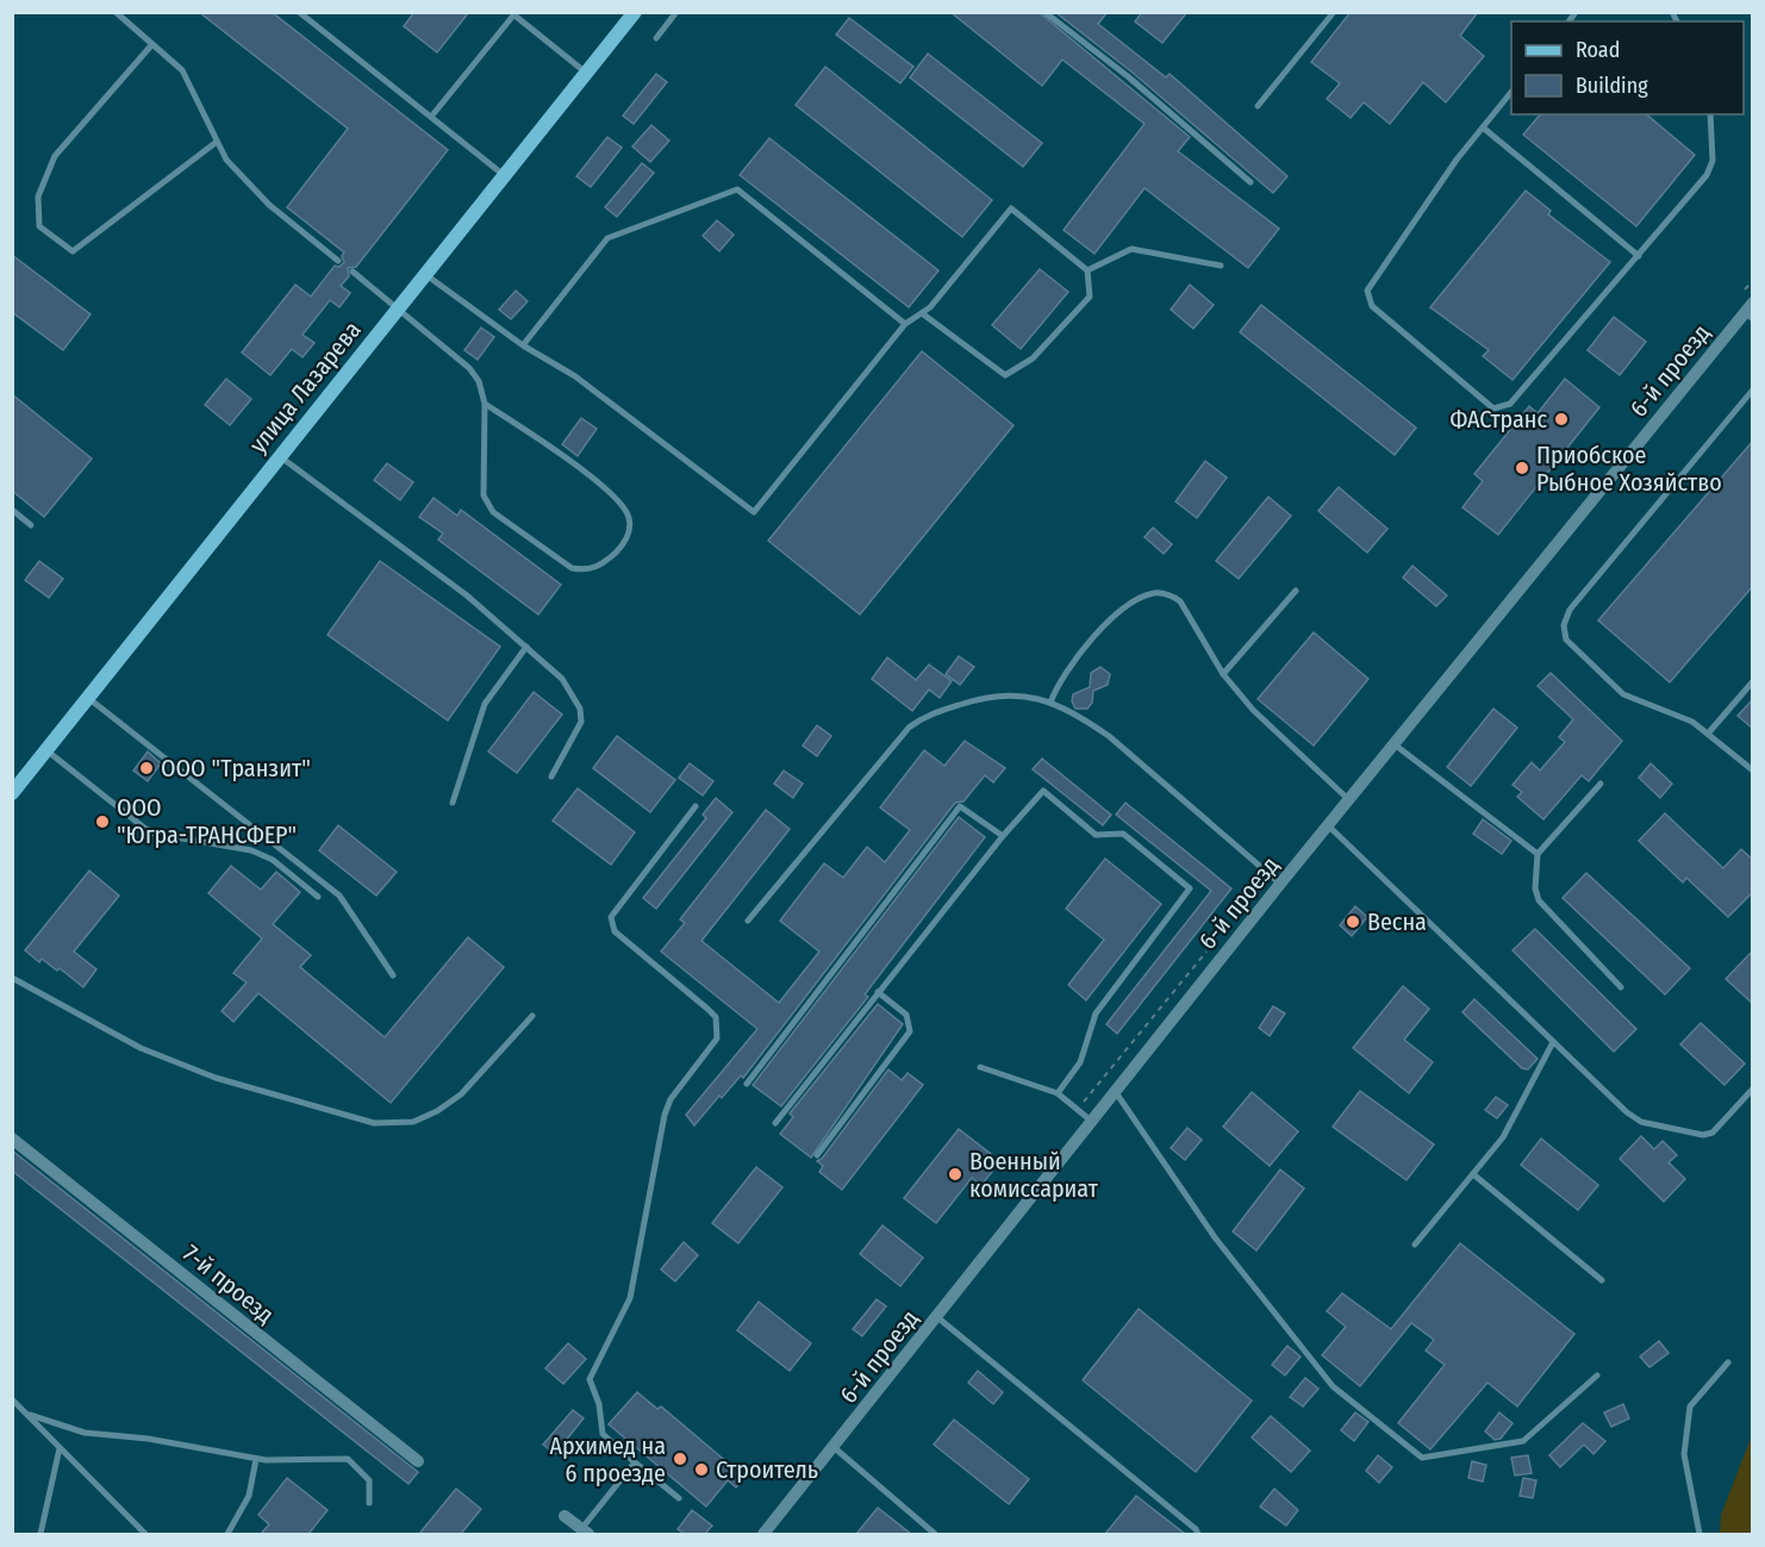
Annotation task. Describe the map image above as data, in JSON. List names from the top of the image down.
{
  "streets": {
    "main road": ["улица Лазарева"],
    "street": ["6-й проезд", "7-й проезд"]
  },
  "places": [
    "ФАСтранс",
    "Приобское Рыбное Хозяйство",
    "ООО \"Транзит\"",
    "ООО \"Югра-ТРАНСФЕР\"",
    "Весна",
    "Военный комиссариат",
    "Архимед на 6 проезде",
    "Строитель"
  ],
  "legend": ["Road", "Building"]
}
